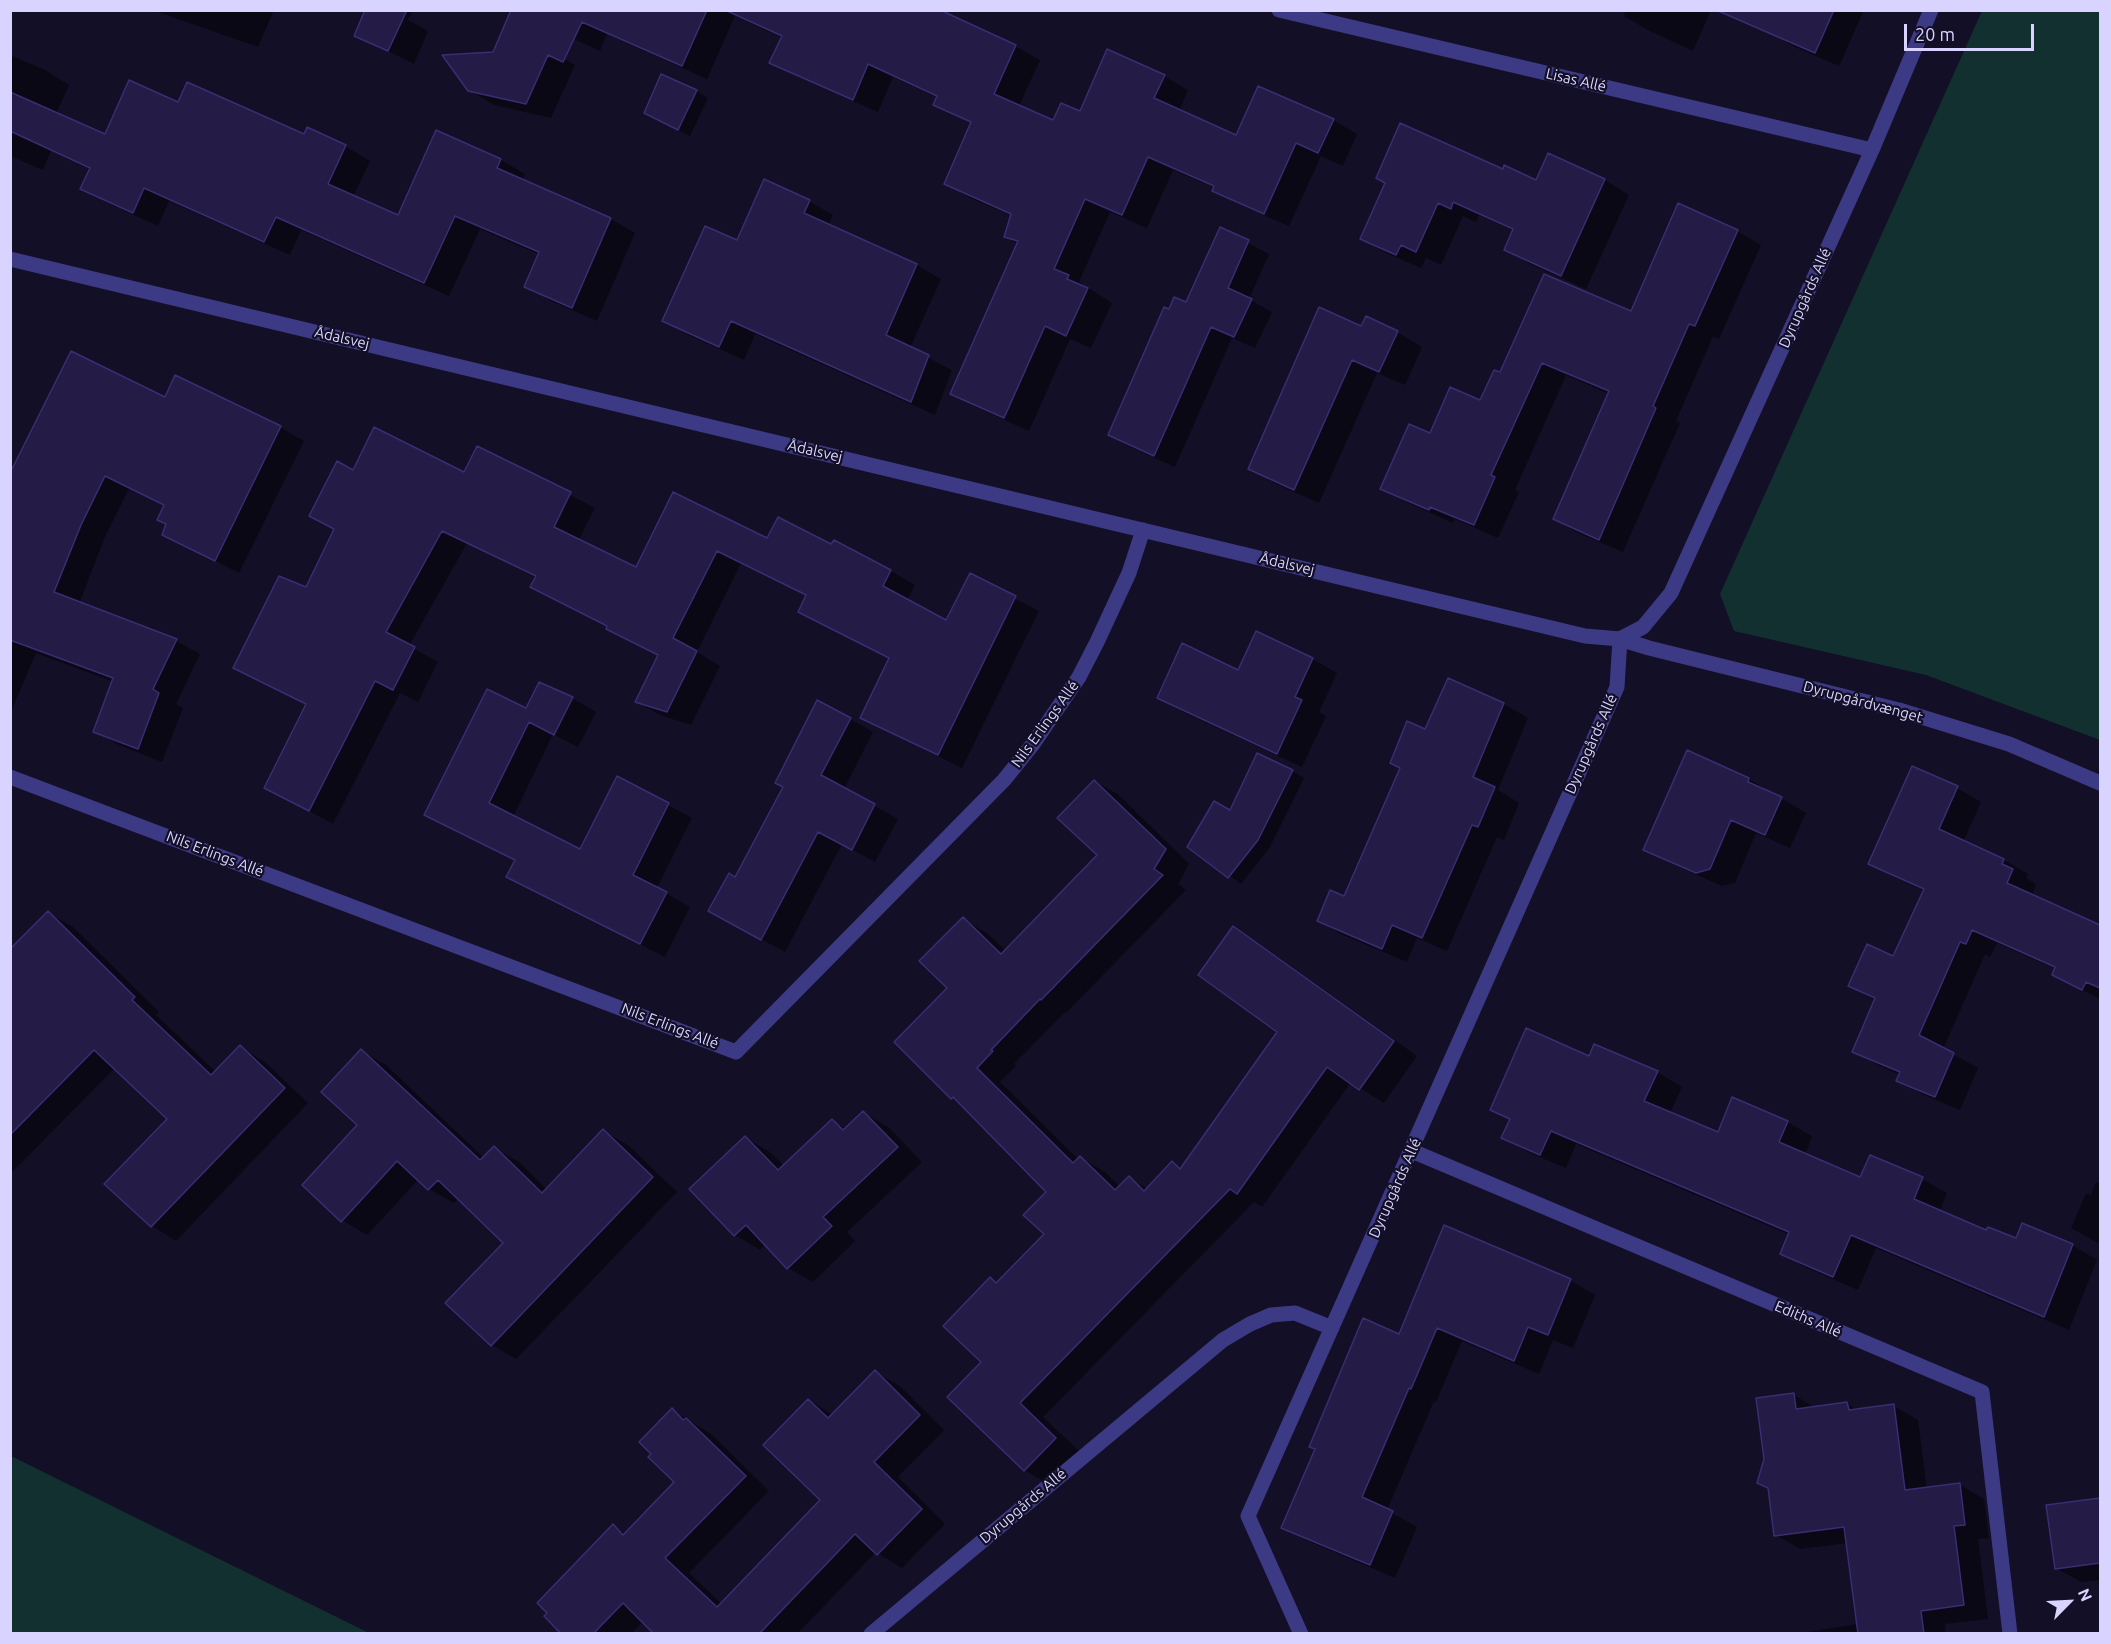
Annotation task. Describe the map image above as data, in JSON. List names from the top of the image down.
{
  "streets": {
    "street": [
      "Lisas Allé",
      "Dyrupgårds Allé",
      "Ådalsvej",
      "Dyrupgårdvænget",
      "Nils Erlings Allé",
      "Ediths Allé"
    ]
  },
  "crossings": [
    ["Lisas Allé", "Dyrupgårds Allé"],
    ["Dyrupgårds Allé", "Ådalsvej"],
    ["Dyrupgårds Allé", "Dyrupgårdvænget"],
    ["Dyrupgårds Allé", "Ediths Allé"],
    ["Ådalsvej", "Dyrupgårdvænget"],
    ["Ådalsvej", "Nils Erlings Allé"]
  ],
  "scale_bar": "20 m",
  "north": "top right"
}
